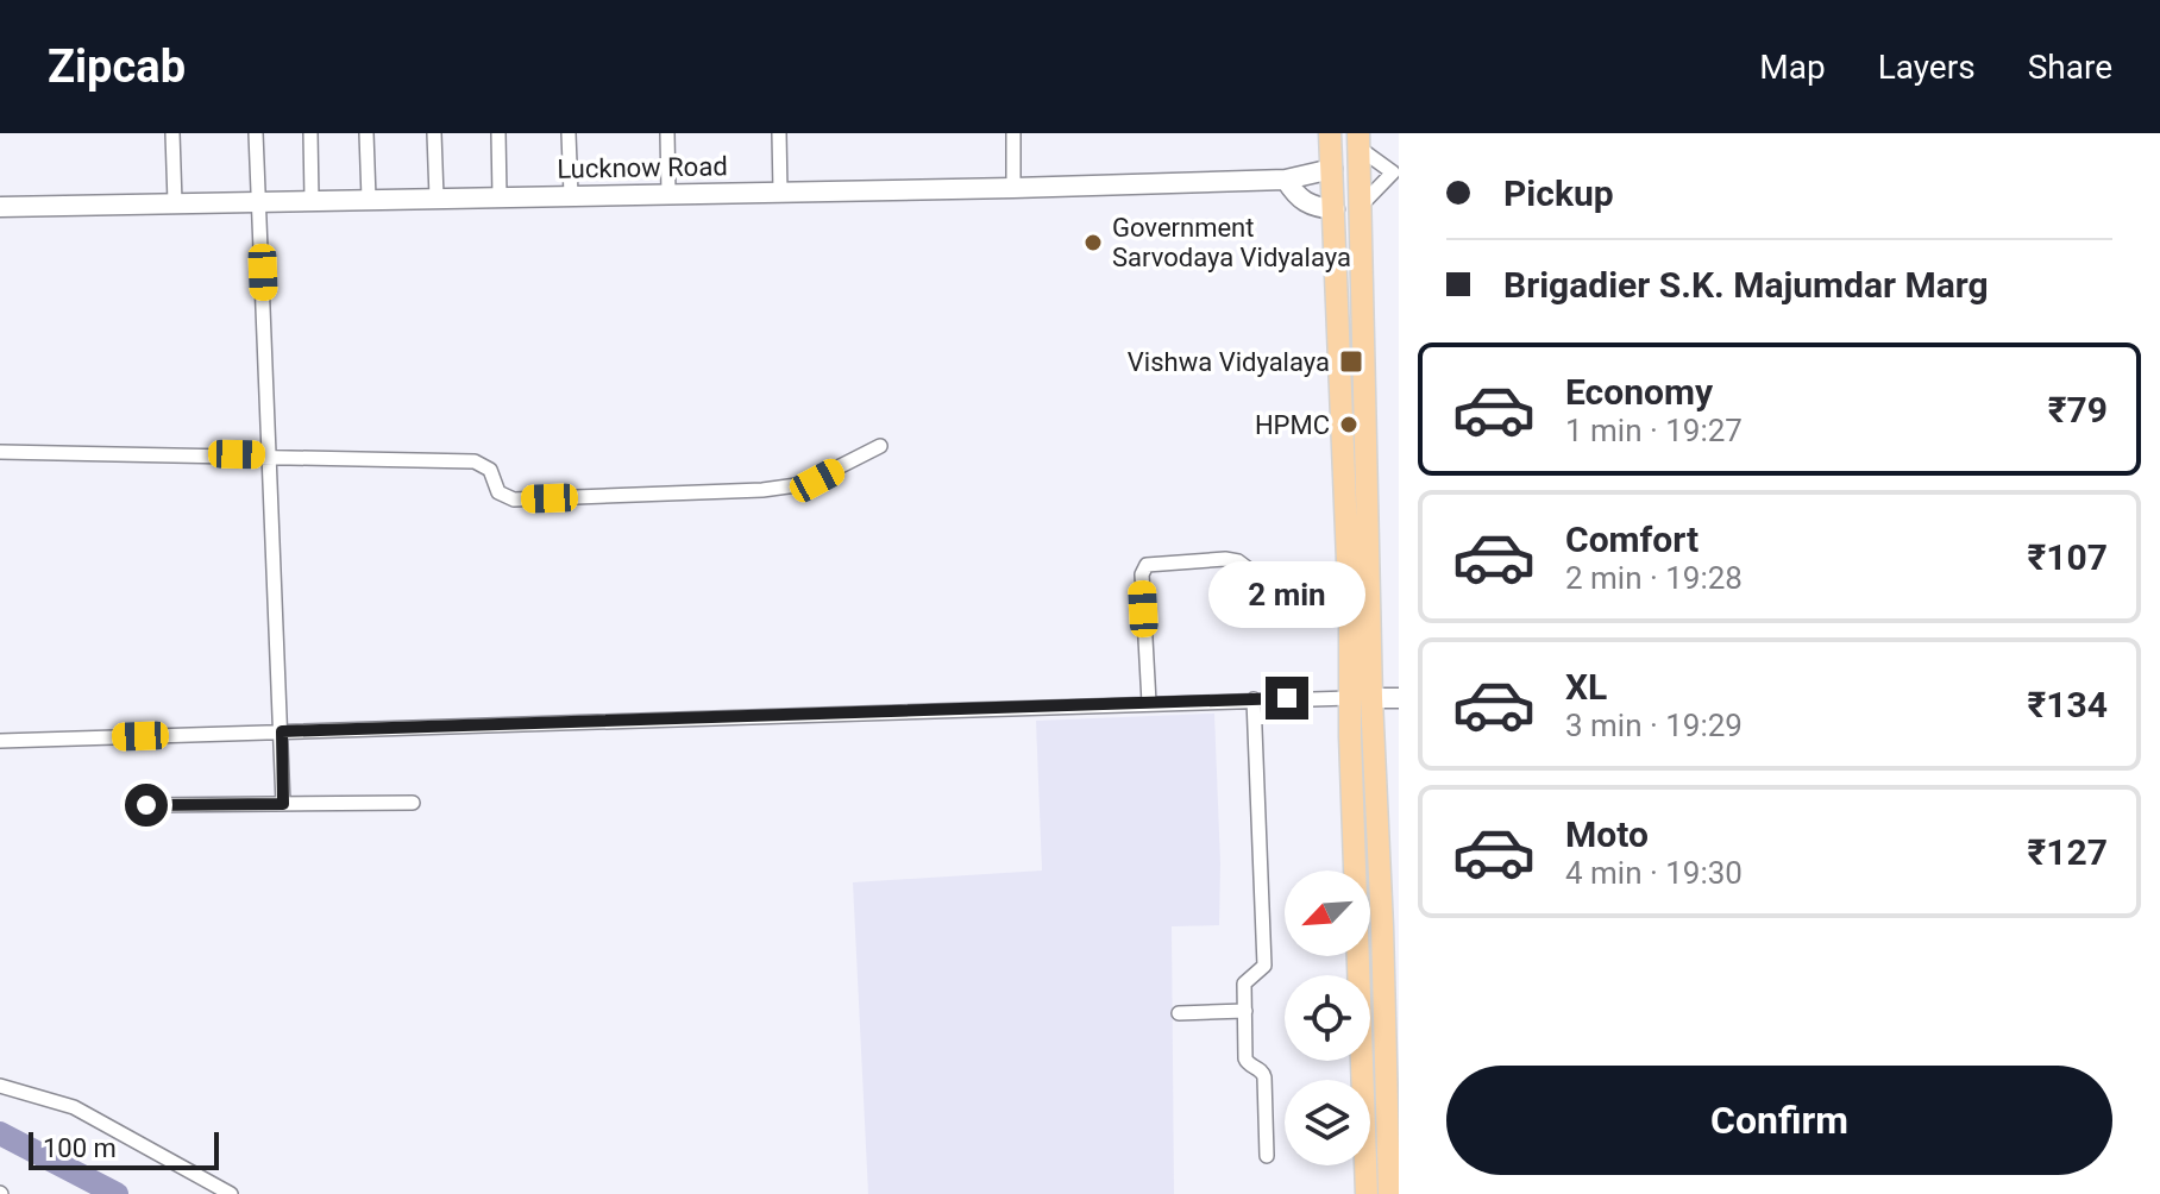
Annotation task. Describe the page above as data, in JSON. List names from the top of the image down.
{
  "streets": {
    "street": ["Lucknow Road"]
  },
  "places": {
    "other": ["Government Sarvodaya Vidyalaya", "HPMC"],
    "transit": ["Vishwa Vidyalaya"]
  },
  "scale_bar": "100 m",
  "north": "bottom left",
  "page": {
    "header": "Zipcab",
    "nav": ["Map", "Layers", "Share"],
    "banner": ["Pickup", "Brigadier S.K. Majumdar Marg"],
    "list": [
      {
        "name": "Economy",
        "note": "1 min · 19:27",
        "value": "₹79"
      },
      {
        "name": "Comfort",
        "note": "2 min · 19:28",
        "value": "₹107"
      },
      {
        "name": "XL",
        "note": "3 min · 19:29",
        "value": "₹134"
      },
      {
        "name": "Moto",
        "note": "4 min · 19:30",
        "value": "₹127"
      }
    ],
    "bubble": "2 min",
    "buttons": "Confirm",
    "scale": "100 m"
  }
}
